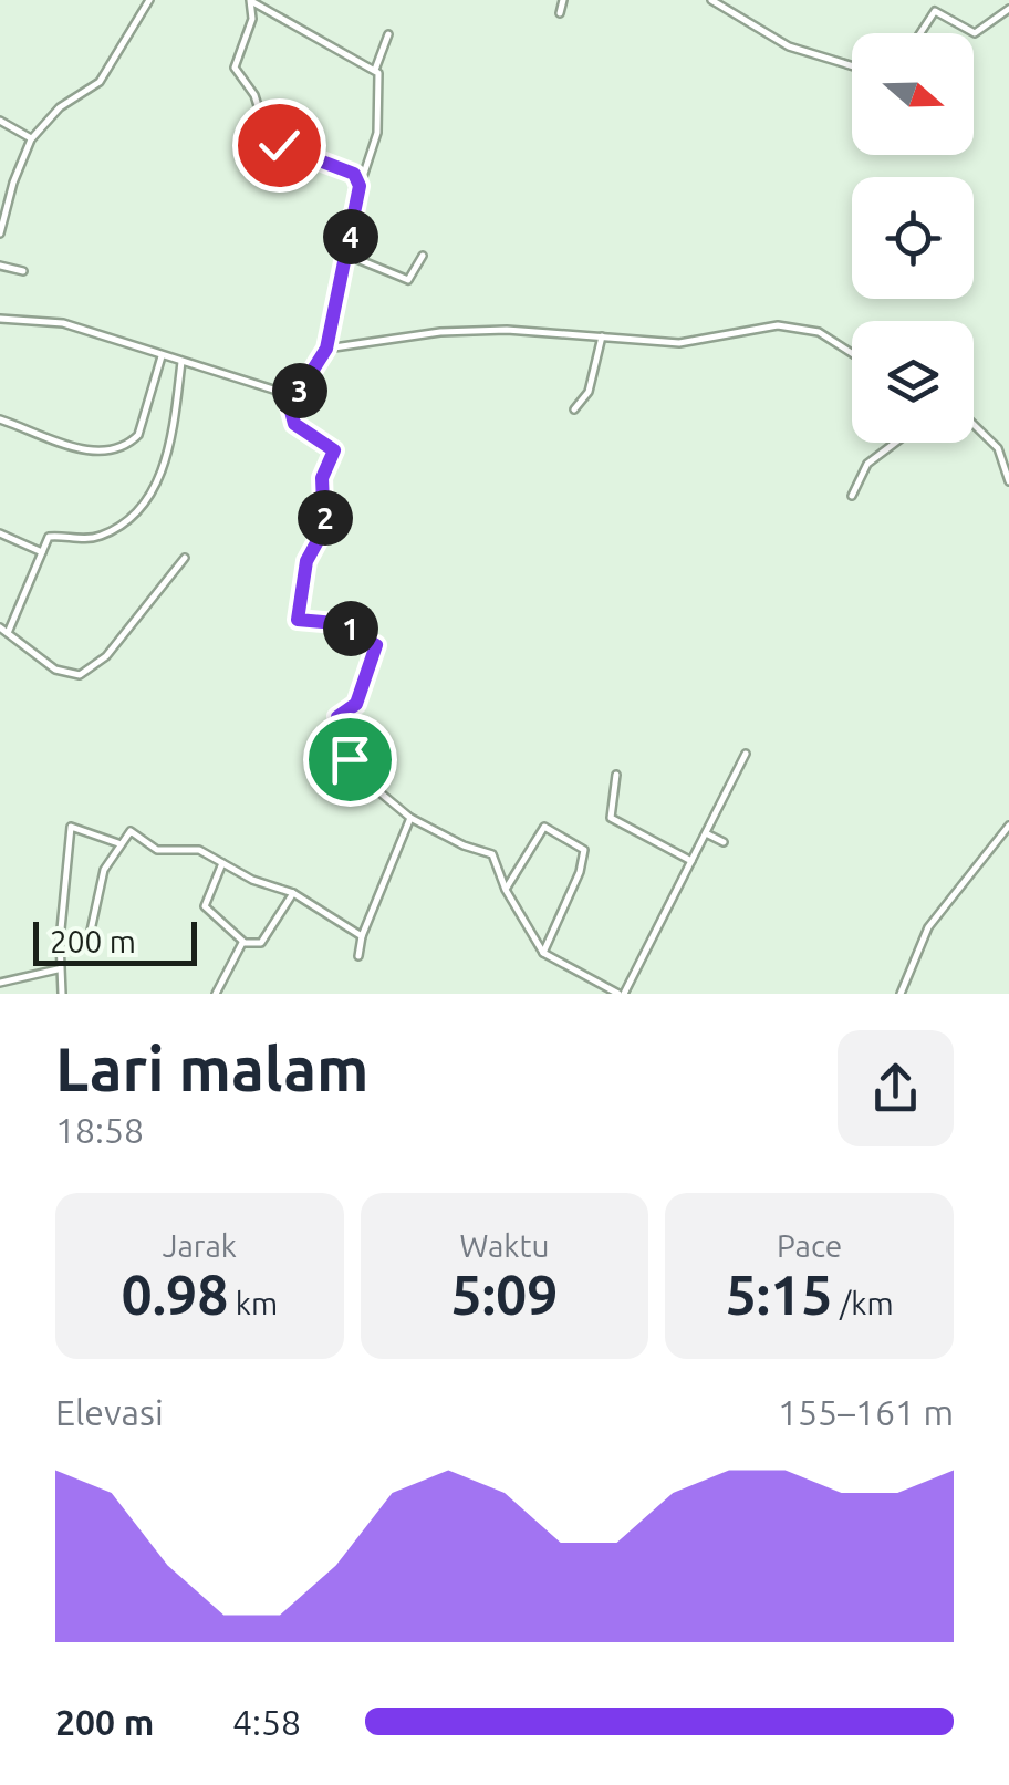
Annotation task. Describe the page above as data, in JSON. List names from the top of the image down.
{
  "scale_bar": "200 m",
  "north": "right",
  "page": {
    "pins": [
      "4",
      "3",
      "2",
      "1"
    ],
    "scale": "200 m",
    "heading": ["Lari malam", "18:58"],
    "stats": [
      ["Jarak", "0.98 km"],
      ["Waktu", "5:09"],
      ["Pace", "5:15 /km"]
    ],
    "chart": ["Elevasi", "155–161 m"],
    "list": [
      {
        "name": "200 m",
        "note": "4:58"
      }
    ]
  }
}
